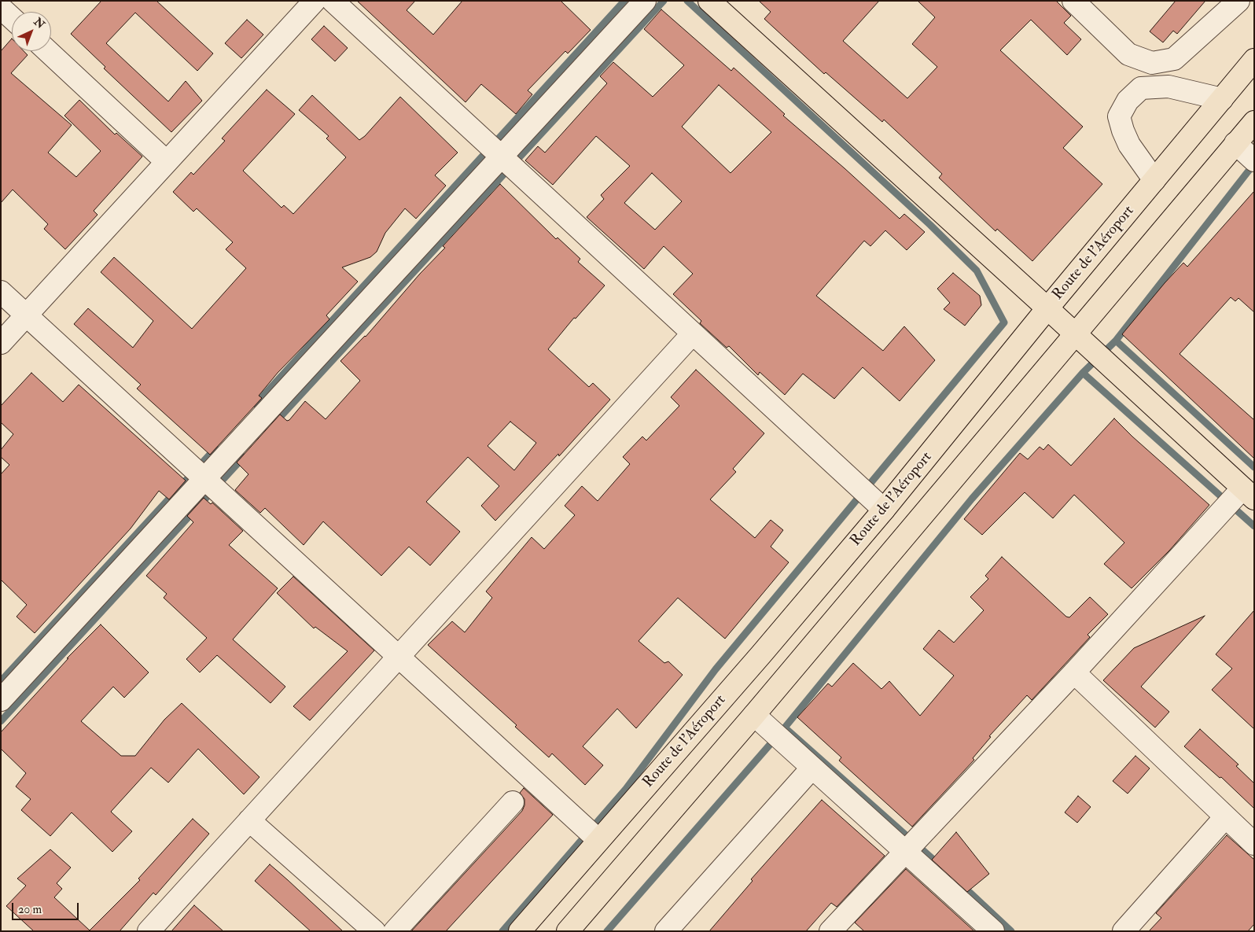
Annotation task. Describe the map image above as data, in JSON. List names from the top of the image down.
{
  "streets": {
    "main road": ["Route de l'Aéroport"]
  },
  "scale_bar": "20 m",
  "north": "top right"
}
